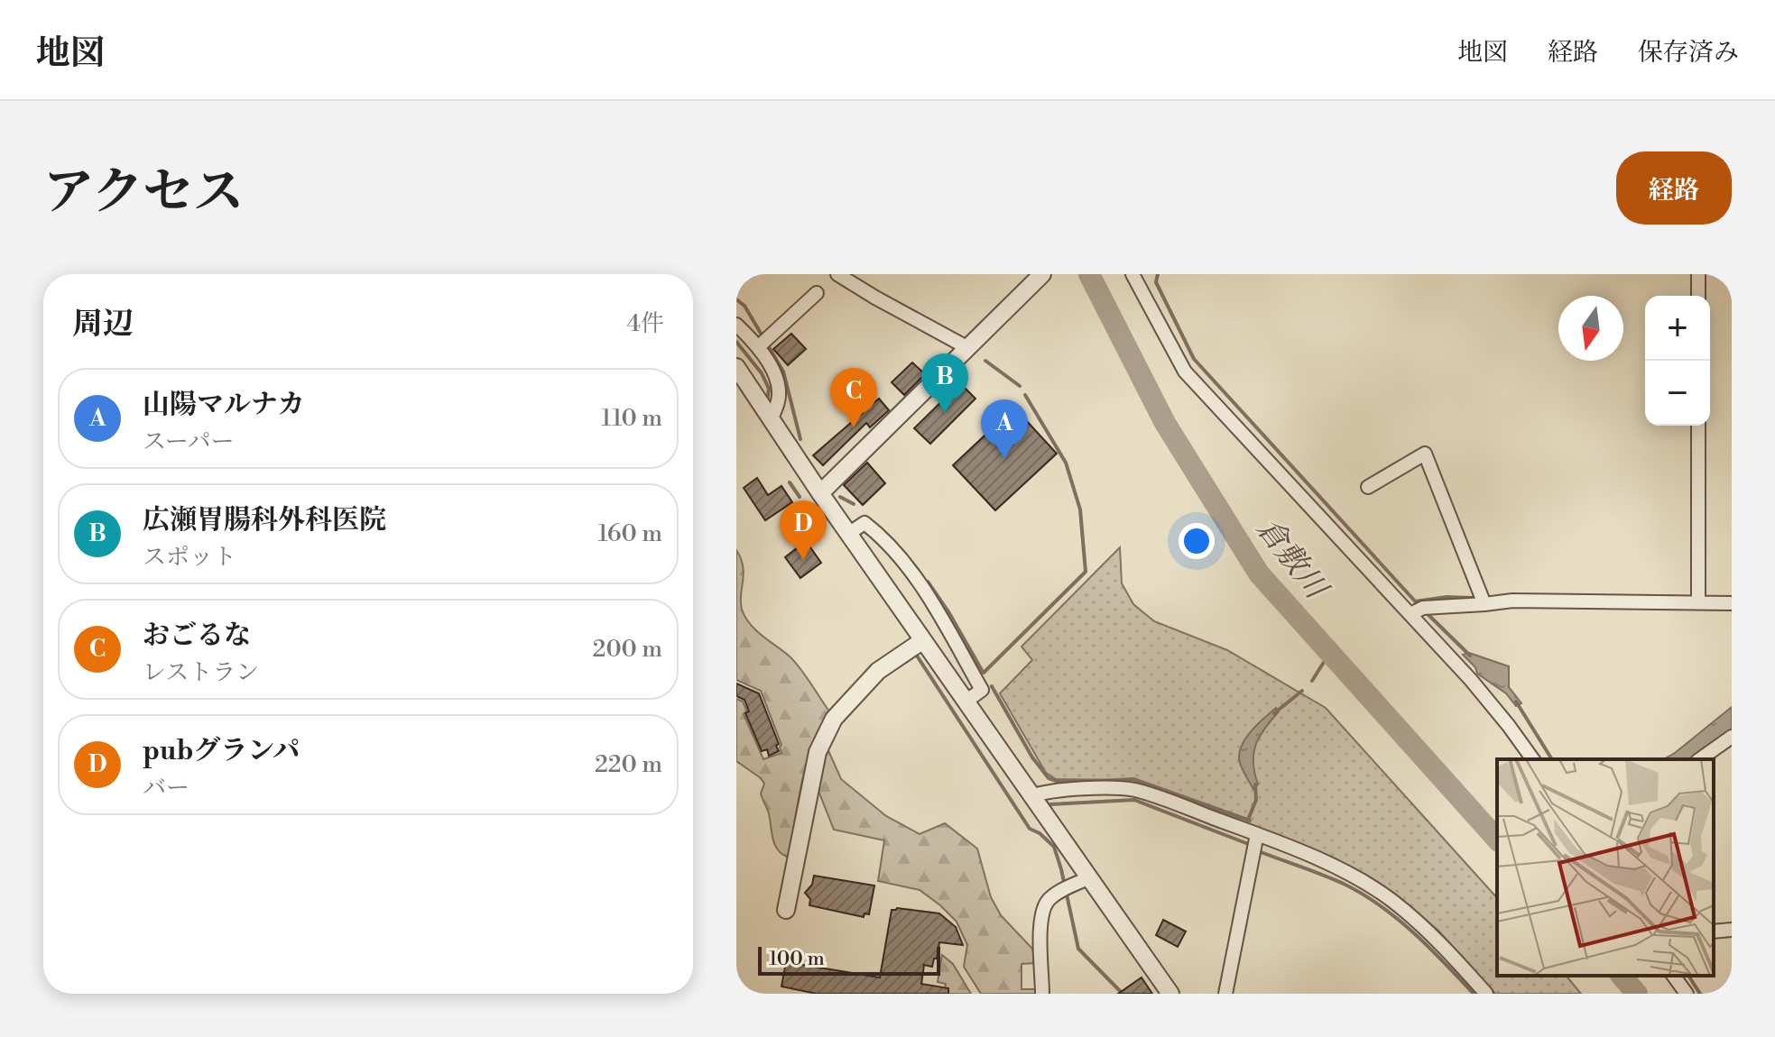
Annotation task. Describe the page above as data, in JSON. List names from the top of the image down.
{
  "water": ["倉敷川"],
  "scale_bar": "100 m",
  "north": "bottom",
  "page": {
    "header": "地図",
    "nav": ["地図", "経路", "保存済み"],
    "title": "アクセス",
    "buttons": "経路",
    "heading": ["周辺", "4件"],
    "map_buttons": ["+", "−"],
    "pins": [
      "B",
      "C",
      "A",
      "D"
    ],
    "list": [
      {
        "mark": "A",
        "name": "山陽マルナカ",
        "note": "スーパー",
        "value": "110 m"
      },
      {
        "mark": "B",
        "name": "広瀬胃腸科外科医院",
        "note": "スポット",
        "value": "160 m"
      },
      {
        "mark": "C",
        "name": "おごるな",
        "note": "レストラン",
        "value": "200 m"
      },
      {
        "mark": "D",
        "name": "pubグランパ",
        "note": "バー",
        "value": "220 m"
      }
    ],
    "scale": "100 m"
  }
}
